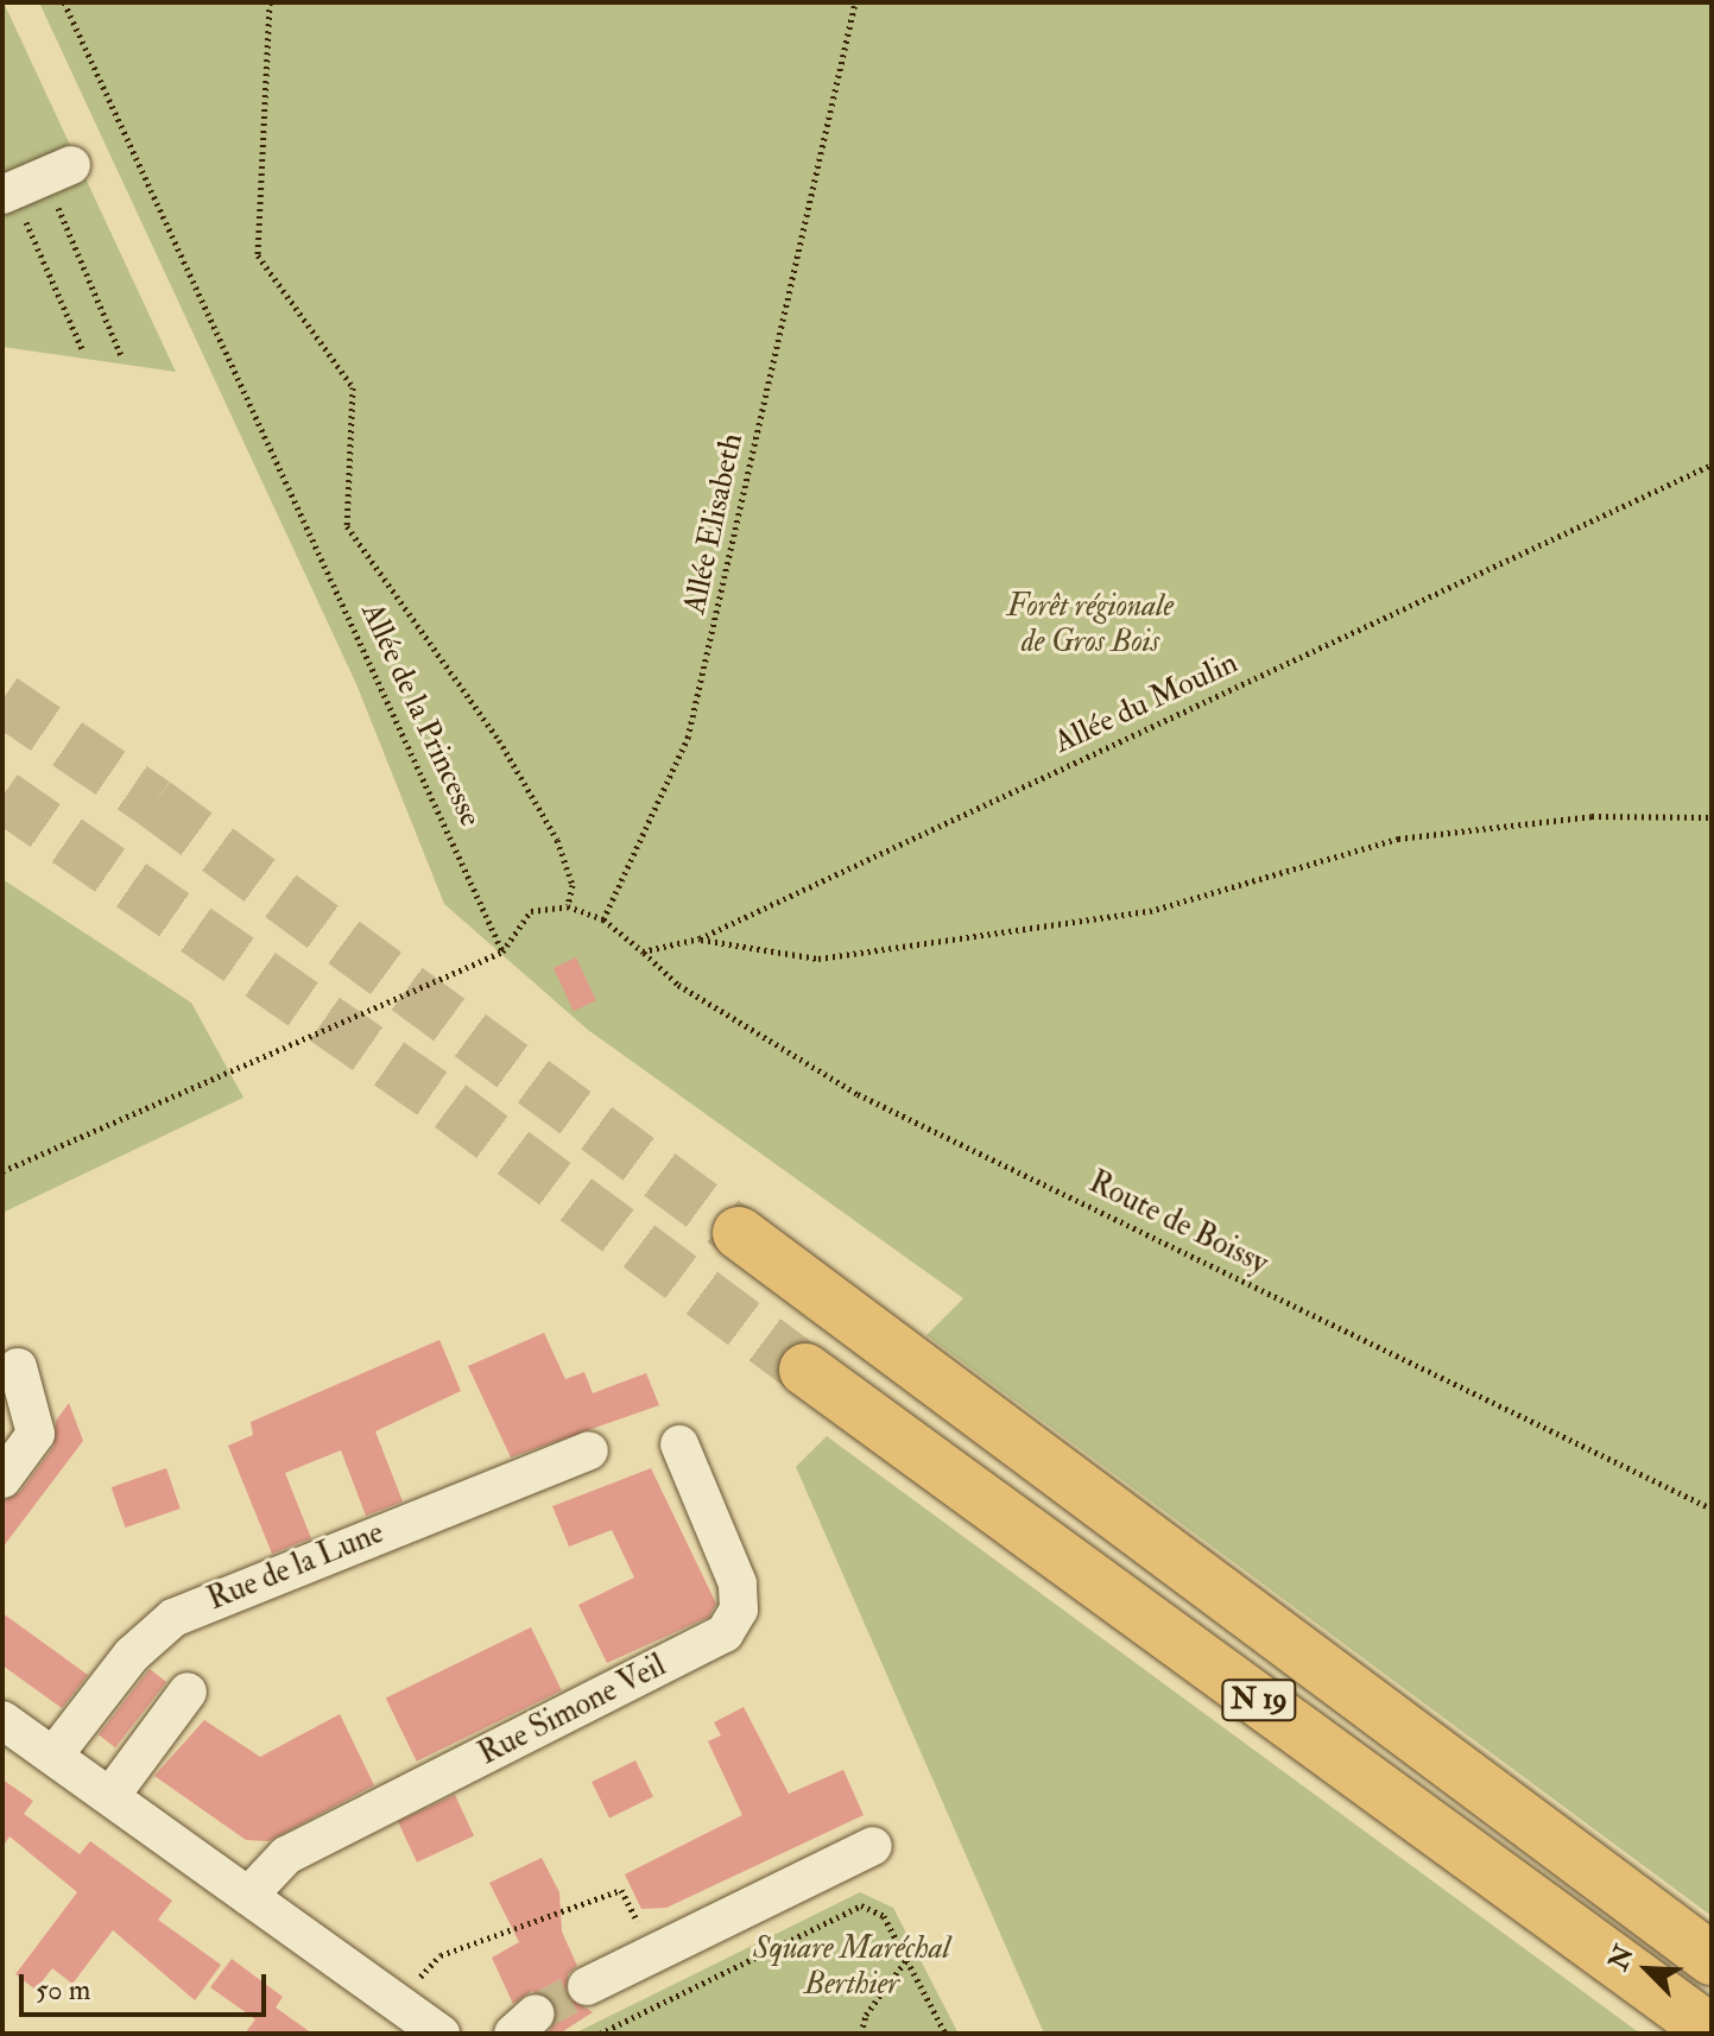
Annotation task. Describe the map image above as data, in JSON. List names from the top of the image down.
{
  "streets": {
    "highway": ["N 19"],
    "street": ["Rue de la Lune", "Rue Simone Veil"],
    "path": [
      "Allée Elisabeth",
      "Allée du Moulin",
      "Allée de la Princesse",
      "Route de Boissy"
    ]
  },
  "crossings": [
    ["Allée du Moulin", "Route de Boissy"]
  ],
  "parks": ["Forêt régionale de Gros Bois", "Square Maréchal Berthier"],
  "scale_bar": "50 m",
  "north": "top left"
}
